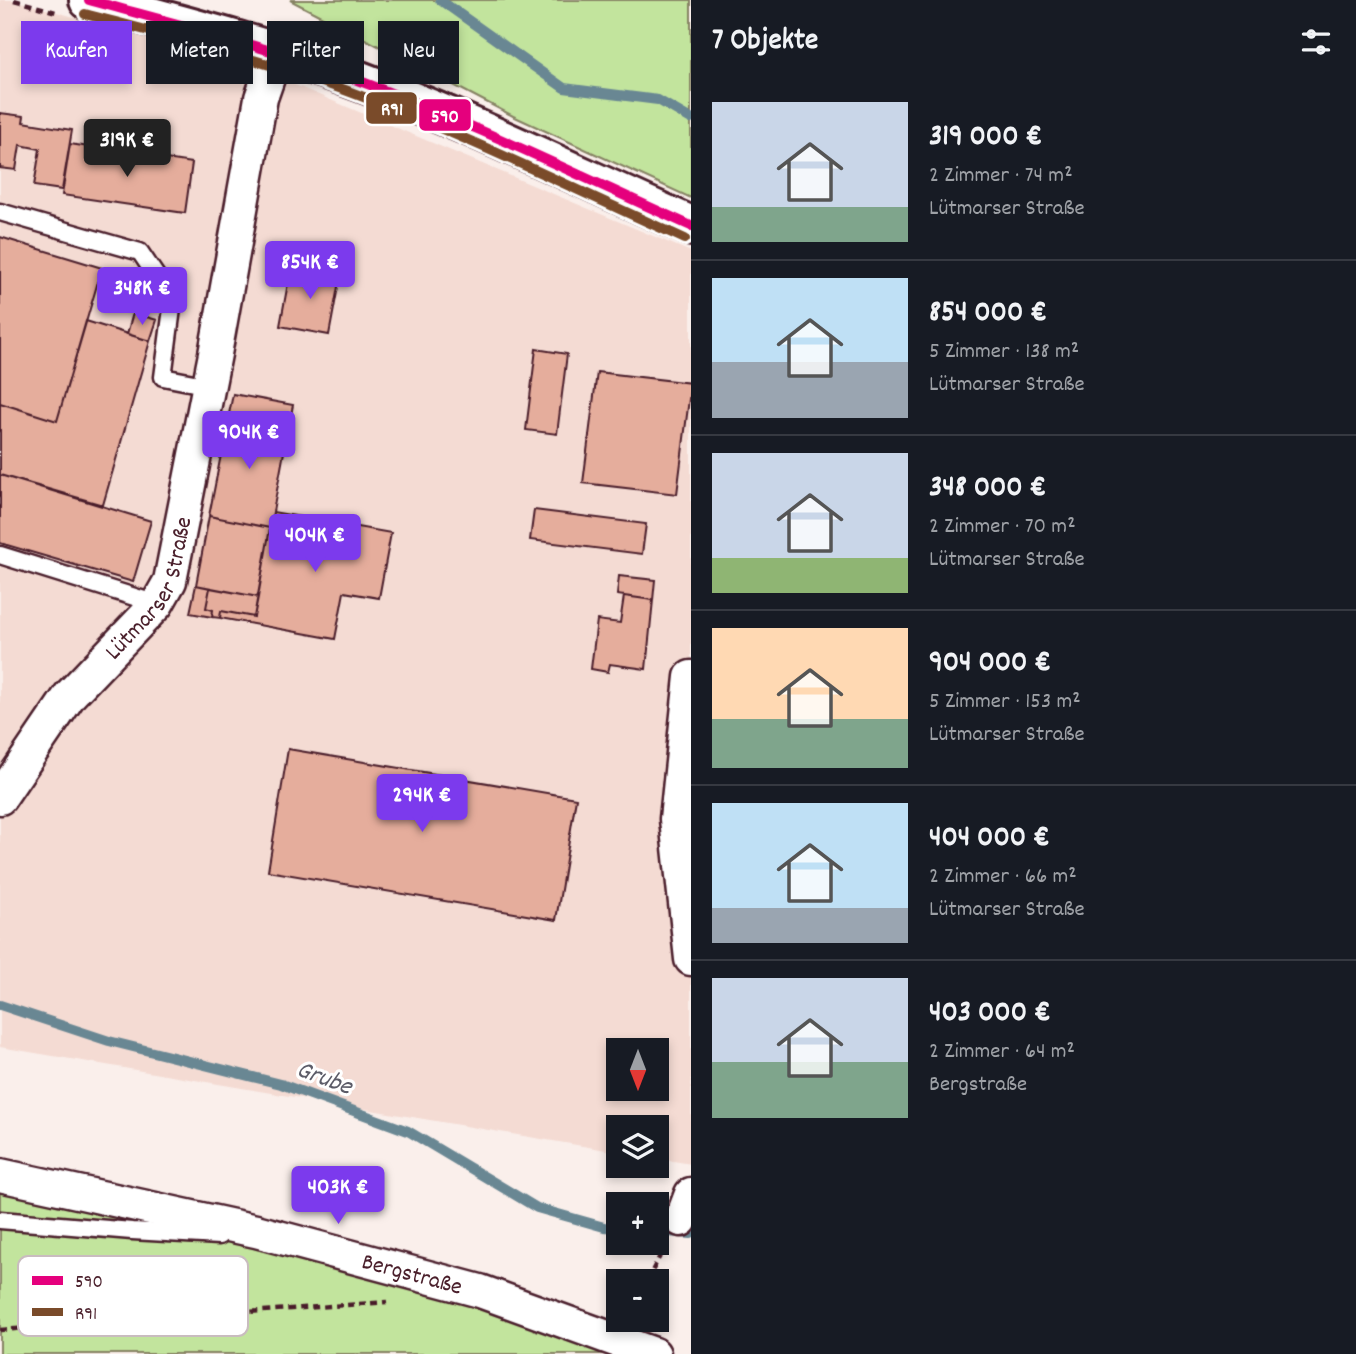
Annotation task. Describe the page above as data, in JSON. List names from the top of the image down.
{
  "streets": {
    "street": ["Lütmarser Straße", "Bergstraße"]
  },
  "water": ["Grube"],
  "lines": ["transit line 590", "transit line R91"],
  "legend": ["590", "R91"],
  "north": "bottom",
  "page": {
    "heading": "7 Objekte",
    "chip": [
      "Kaufen",
      "Mieten",
      "Filter",
      "Neu"
    ],
    "list": [
      {
        "name": "319 000 €",
        "note": "2 Zimmer · 74 m² · Lütmarser Straße"
      },
      {
        "name": "854 000 €",
        "note": "5 Zimmer · 138 m² · Lütmarser Straße"
      },
      {
        "name": "348 000 €",
        "note": "2 Zimmer · 70 m² · Lütmarser Straße"
      },
      {
        "name": "904 000 €",
        "note": "5 Zimmer · 153 m² · Lütmarser Straße"
      },
      {
        "name": "404 000 €",
        "note": "2 Zimmer · 66 m² · Lütmarser Straße"
      },
      {
        "name": "403 000 €",
        "note": "2 Zimmer · 64 m² · Bergstraße"
      }
    ],
    "price": [
      "319K €",
      "854K €",
      "348K €",
      "904K €",
      "404K €",
      "294K €",
      "403K €"
    ],
    "map_buttons": ["+", "−"]
  }
}
